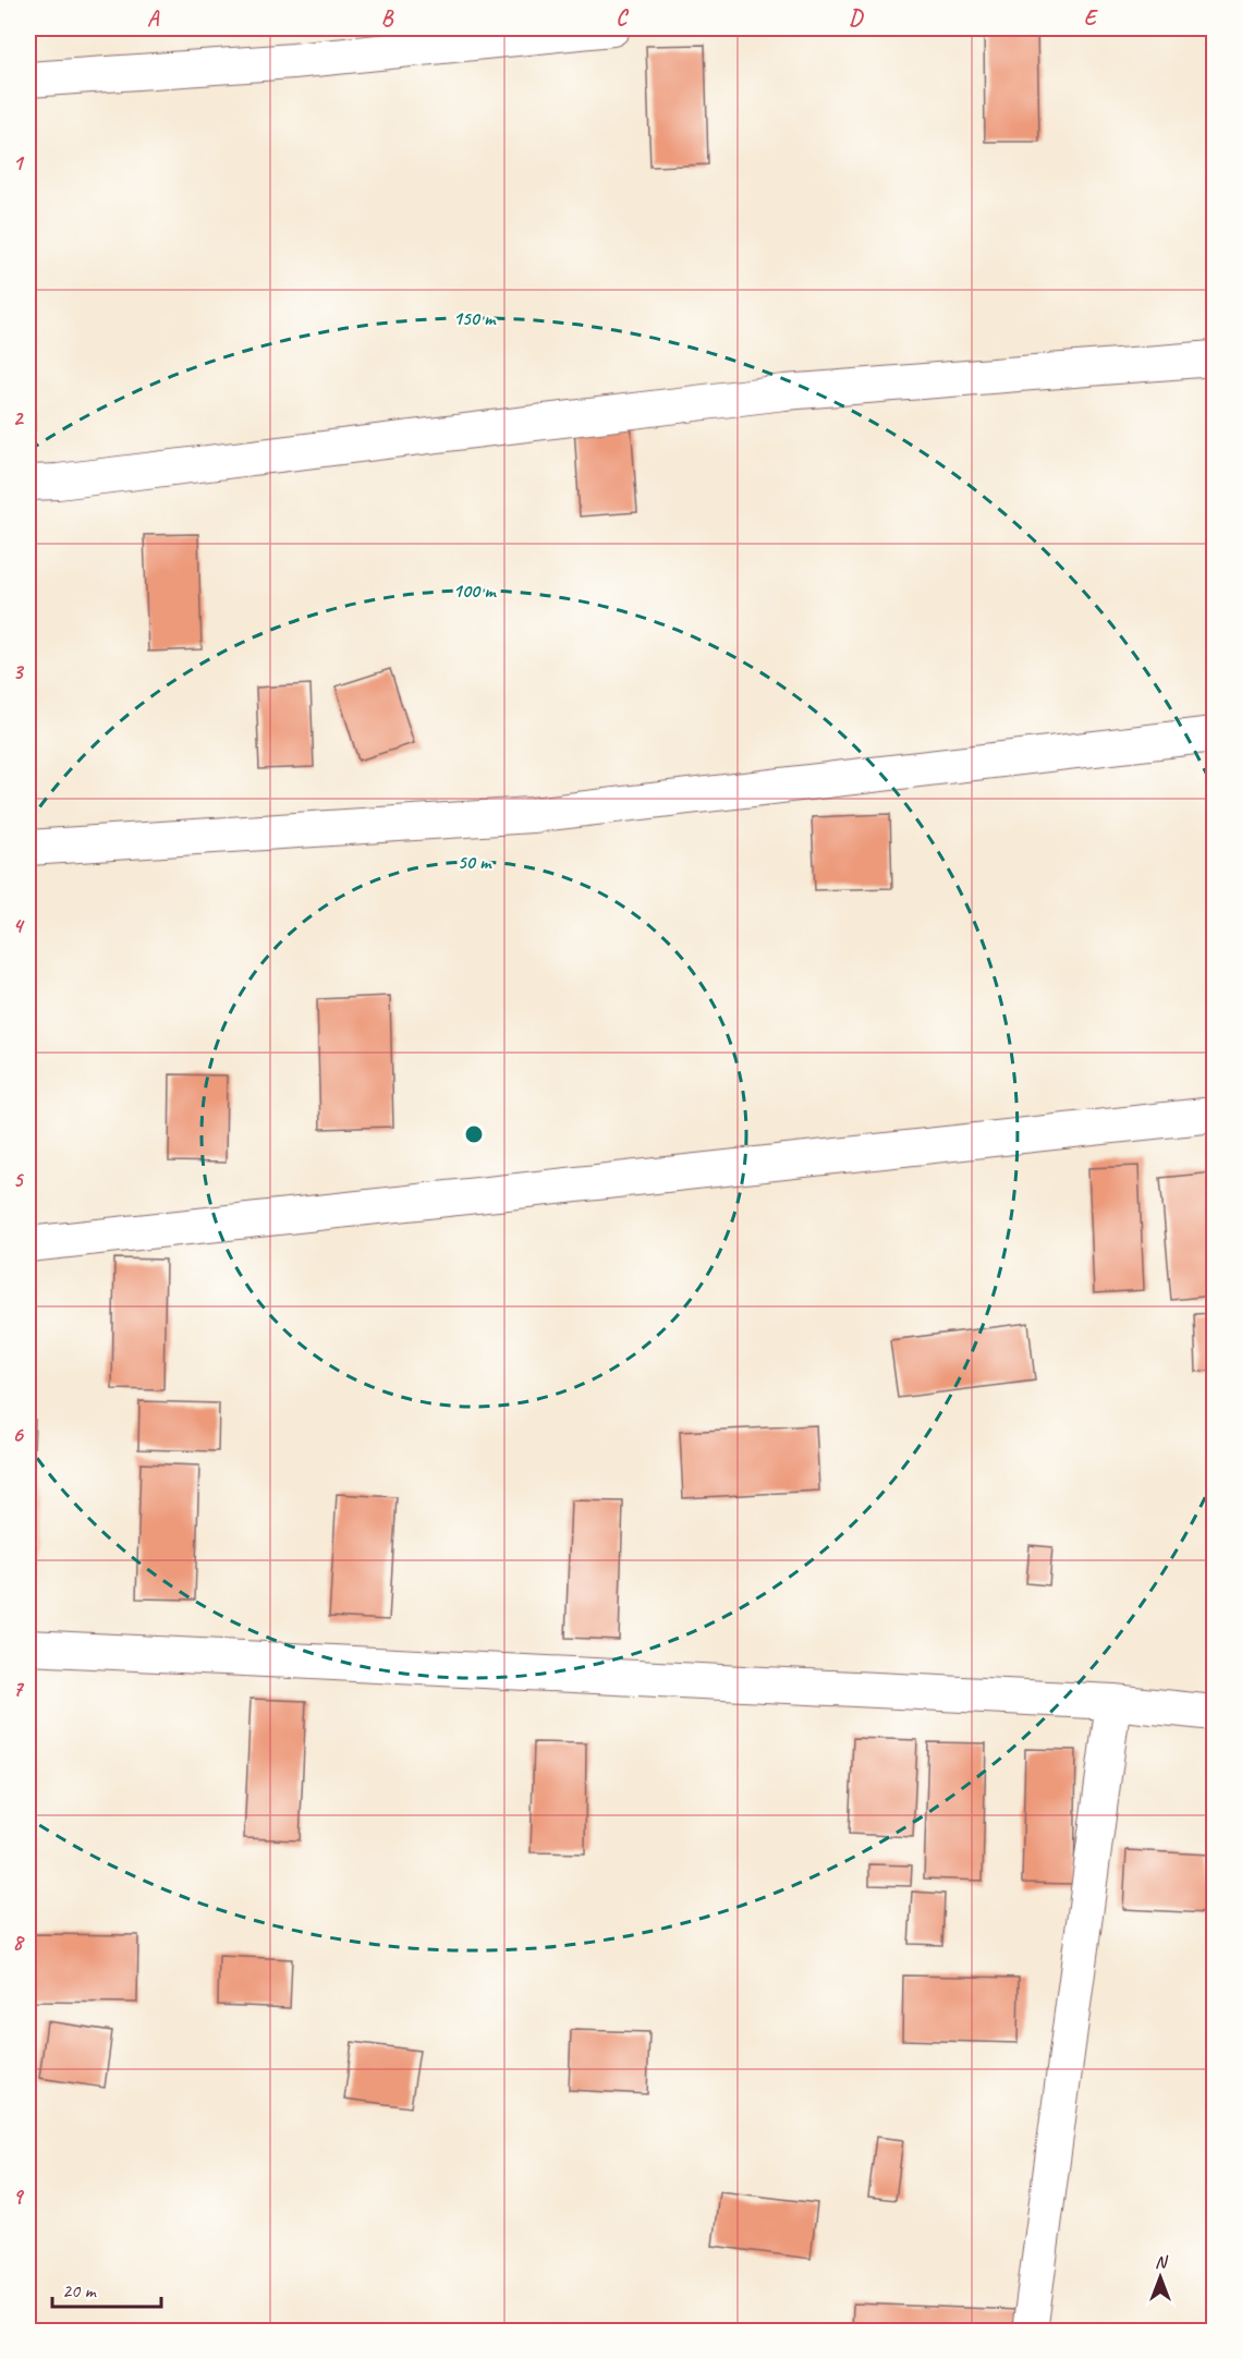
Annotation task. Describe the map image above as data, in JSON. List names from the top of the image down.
{
  "scale_bar": "20 m",
  "north": "top",
  "grid": {
    "columns": [
      "A",
      "B",
      "C",
      "D",
      "E"
    ],
    "rows": [
      "1",
      "2",
      "3",
      "4",
      "5",
      "6",
      "7",
      "8",
      "9"
    ]
  },
  "rings": ["150 m", "100 m", "50 m"]
}
